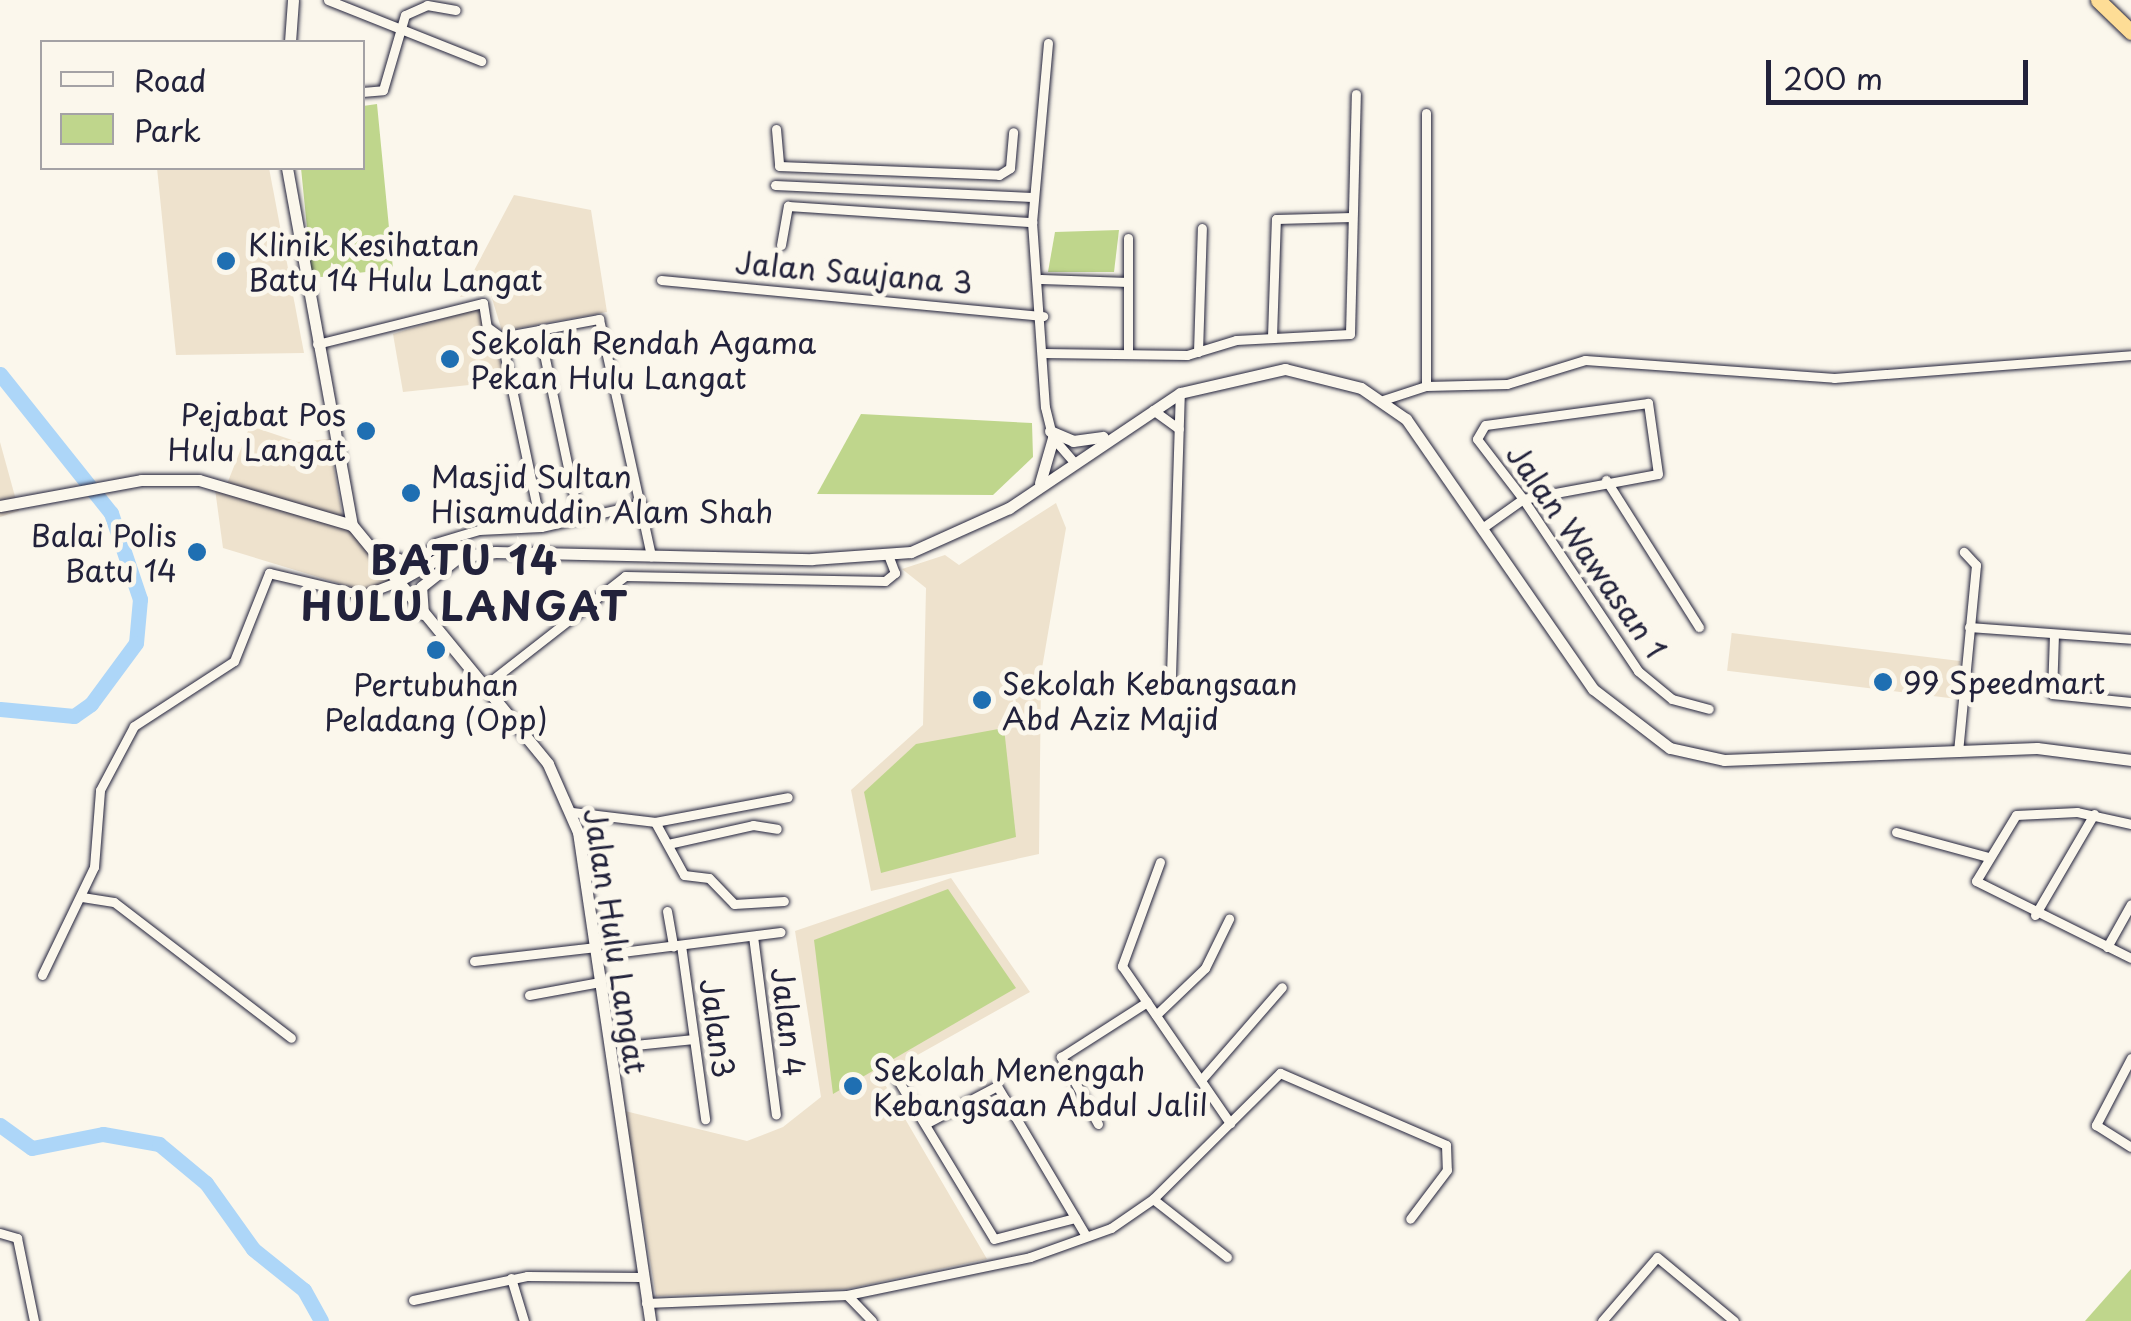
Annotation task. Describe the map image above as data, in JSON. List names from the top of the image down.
{
  "streets": {
    "street": [
      "Jalan Saujana 3",
      "Jalan Wawasan 1",
      "Jalan Hulu Langat",
      "Jalan 4",
      "Jalan3"
    ]
  },
  "districts": ["BATU 14 HULU LANGAT"],
  "places": [
    "Klinik Kesihatan Batu 14 Hulu Langat",
    "Sekolah Rendah Agama Pekan Hulu Langat",
    "Pejabat Pos Hulu Langat",
    "Masjid Sultan Hisamuddin Alam Shah",
    "Balai Polis Batu 14",
    "Pertubuhan Peladang (Opp)",
    "99 Speedmart",
    "Sekolah Kebangsaan Abd Aziz Majid",
    "Sekolah Menengah Kebangsaan Abdul Jalil"
  ],
  "legend": ["Road", "Park"],
  "scale_bar": "200 m"
}
